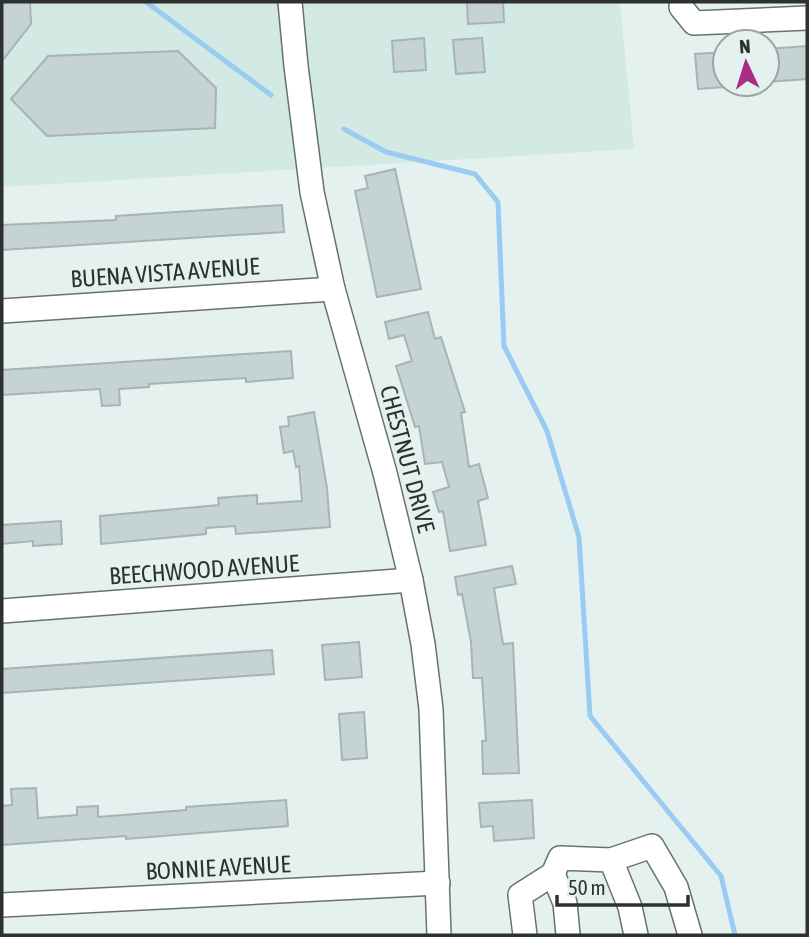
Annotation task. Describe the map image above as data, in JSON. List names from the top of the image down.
{
  "streets": {
    "street": [
      "BUENA VISTA AVENUE",
      "CHESTNUT DRIVE",
      "BEECHWOOD AVENUE",
      "BONNIE AVENUE"
    ]
  },
  "crossings": [
    ["BUENA VISTA AVENUE", "CHESTNUT DRIVE"],
    ["CHESTNUT DRIVE", "BEECHWOOD AVENUE"],
    ["CHESTNUT DRIVE", "BONNIE AVENUE"]
  ],
  "scale_bar": "50 m",
  "north": "top"
}
